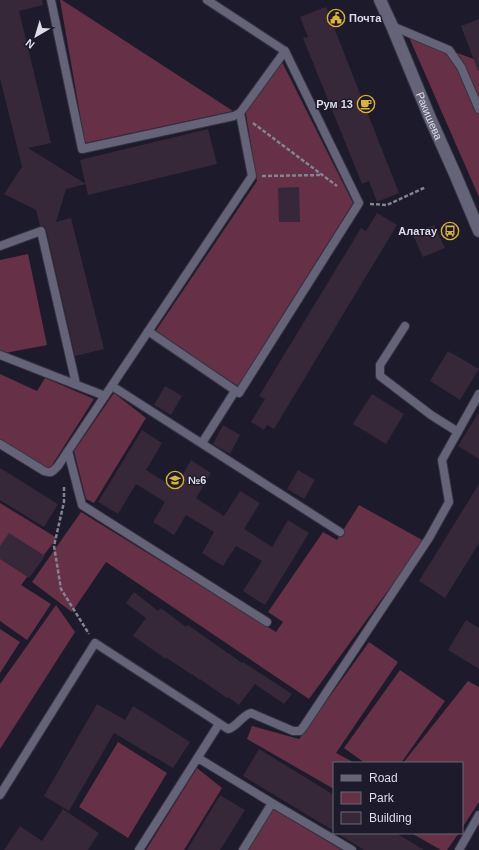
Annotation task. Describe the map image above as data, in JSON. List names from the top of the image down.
{
  "streets": {
    "street": ["Ракишева"]
  },
  "places": {
    "public building": ["Почта"],
    "cafe": ["Рум 13"],
    "bus stop": ["Алатау"],
    "school or university": ["№6"]
  },
  "legend": ["Road", "Park", "Building"],
  "north": "bottom left"
}
